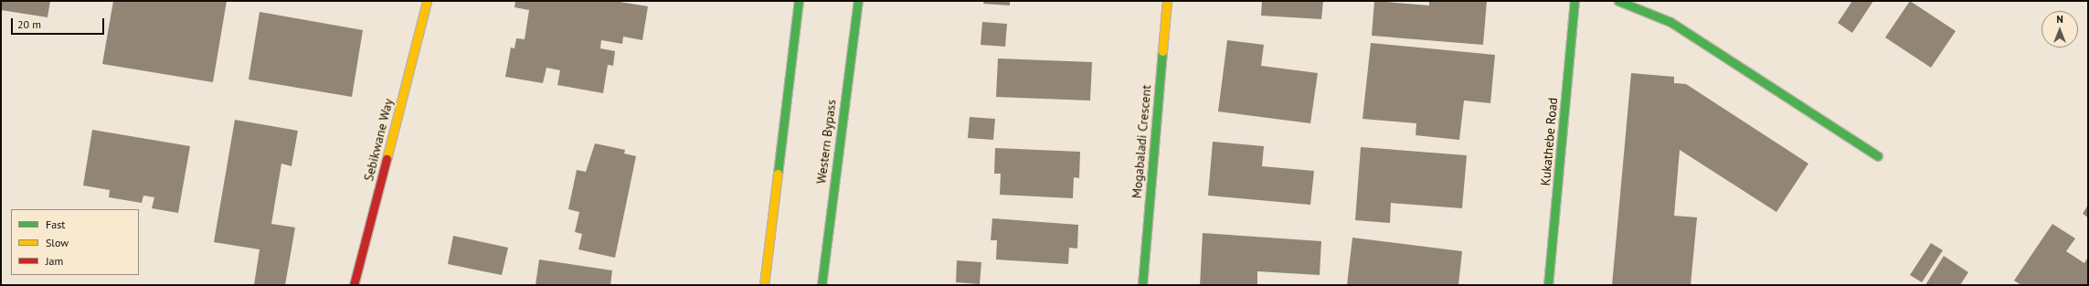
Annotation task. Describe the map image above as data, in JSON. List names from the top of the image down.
{
  "streets": {
    "main road": [
      "Sebikwane Way",
      "Western Bypass",
      "Mogabaladi Crescent",
      "Kukathebe Road"
    ]
  },
  "legend": ["Fast", "Slow", "Jam"],
  "scale_bar": "20 m",
  "north": "top"
}
